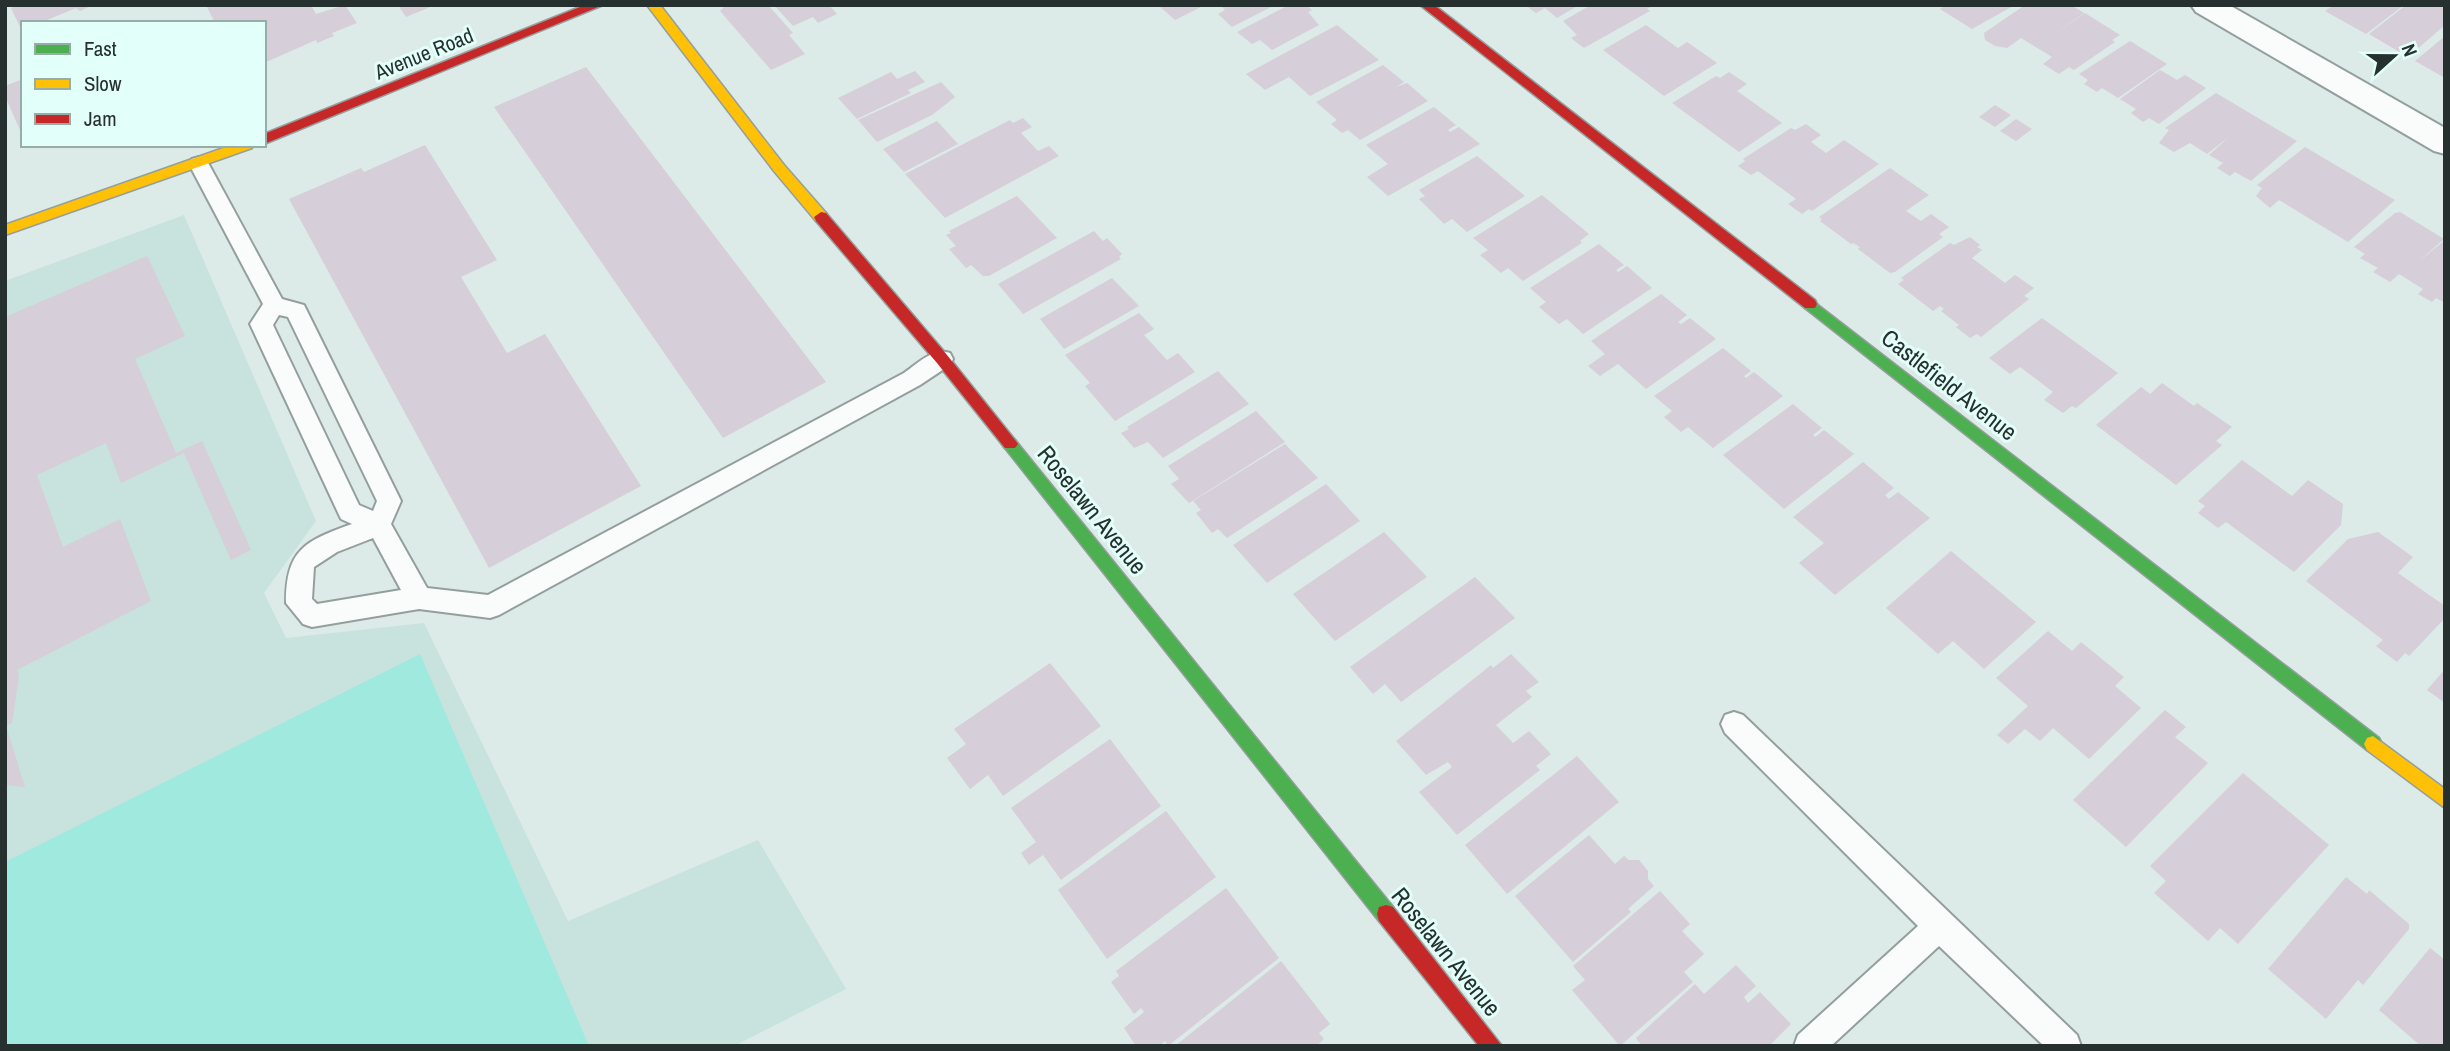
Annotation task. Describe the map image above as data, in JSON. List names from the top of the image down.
{
  "streets": {
    "street": ["Avenue Road", "Castlefield Avenue", "Roselawn Avenue"]
  },
  "legend": ["Fast", "Slow", "Jam"],
  "north": "right"
}
